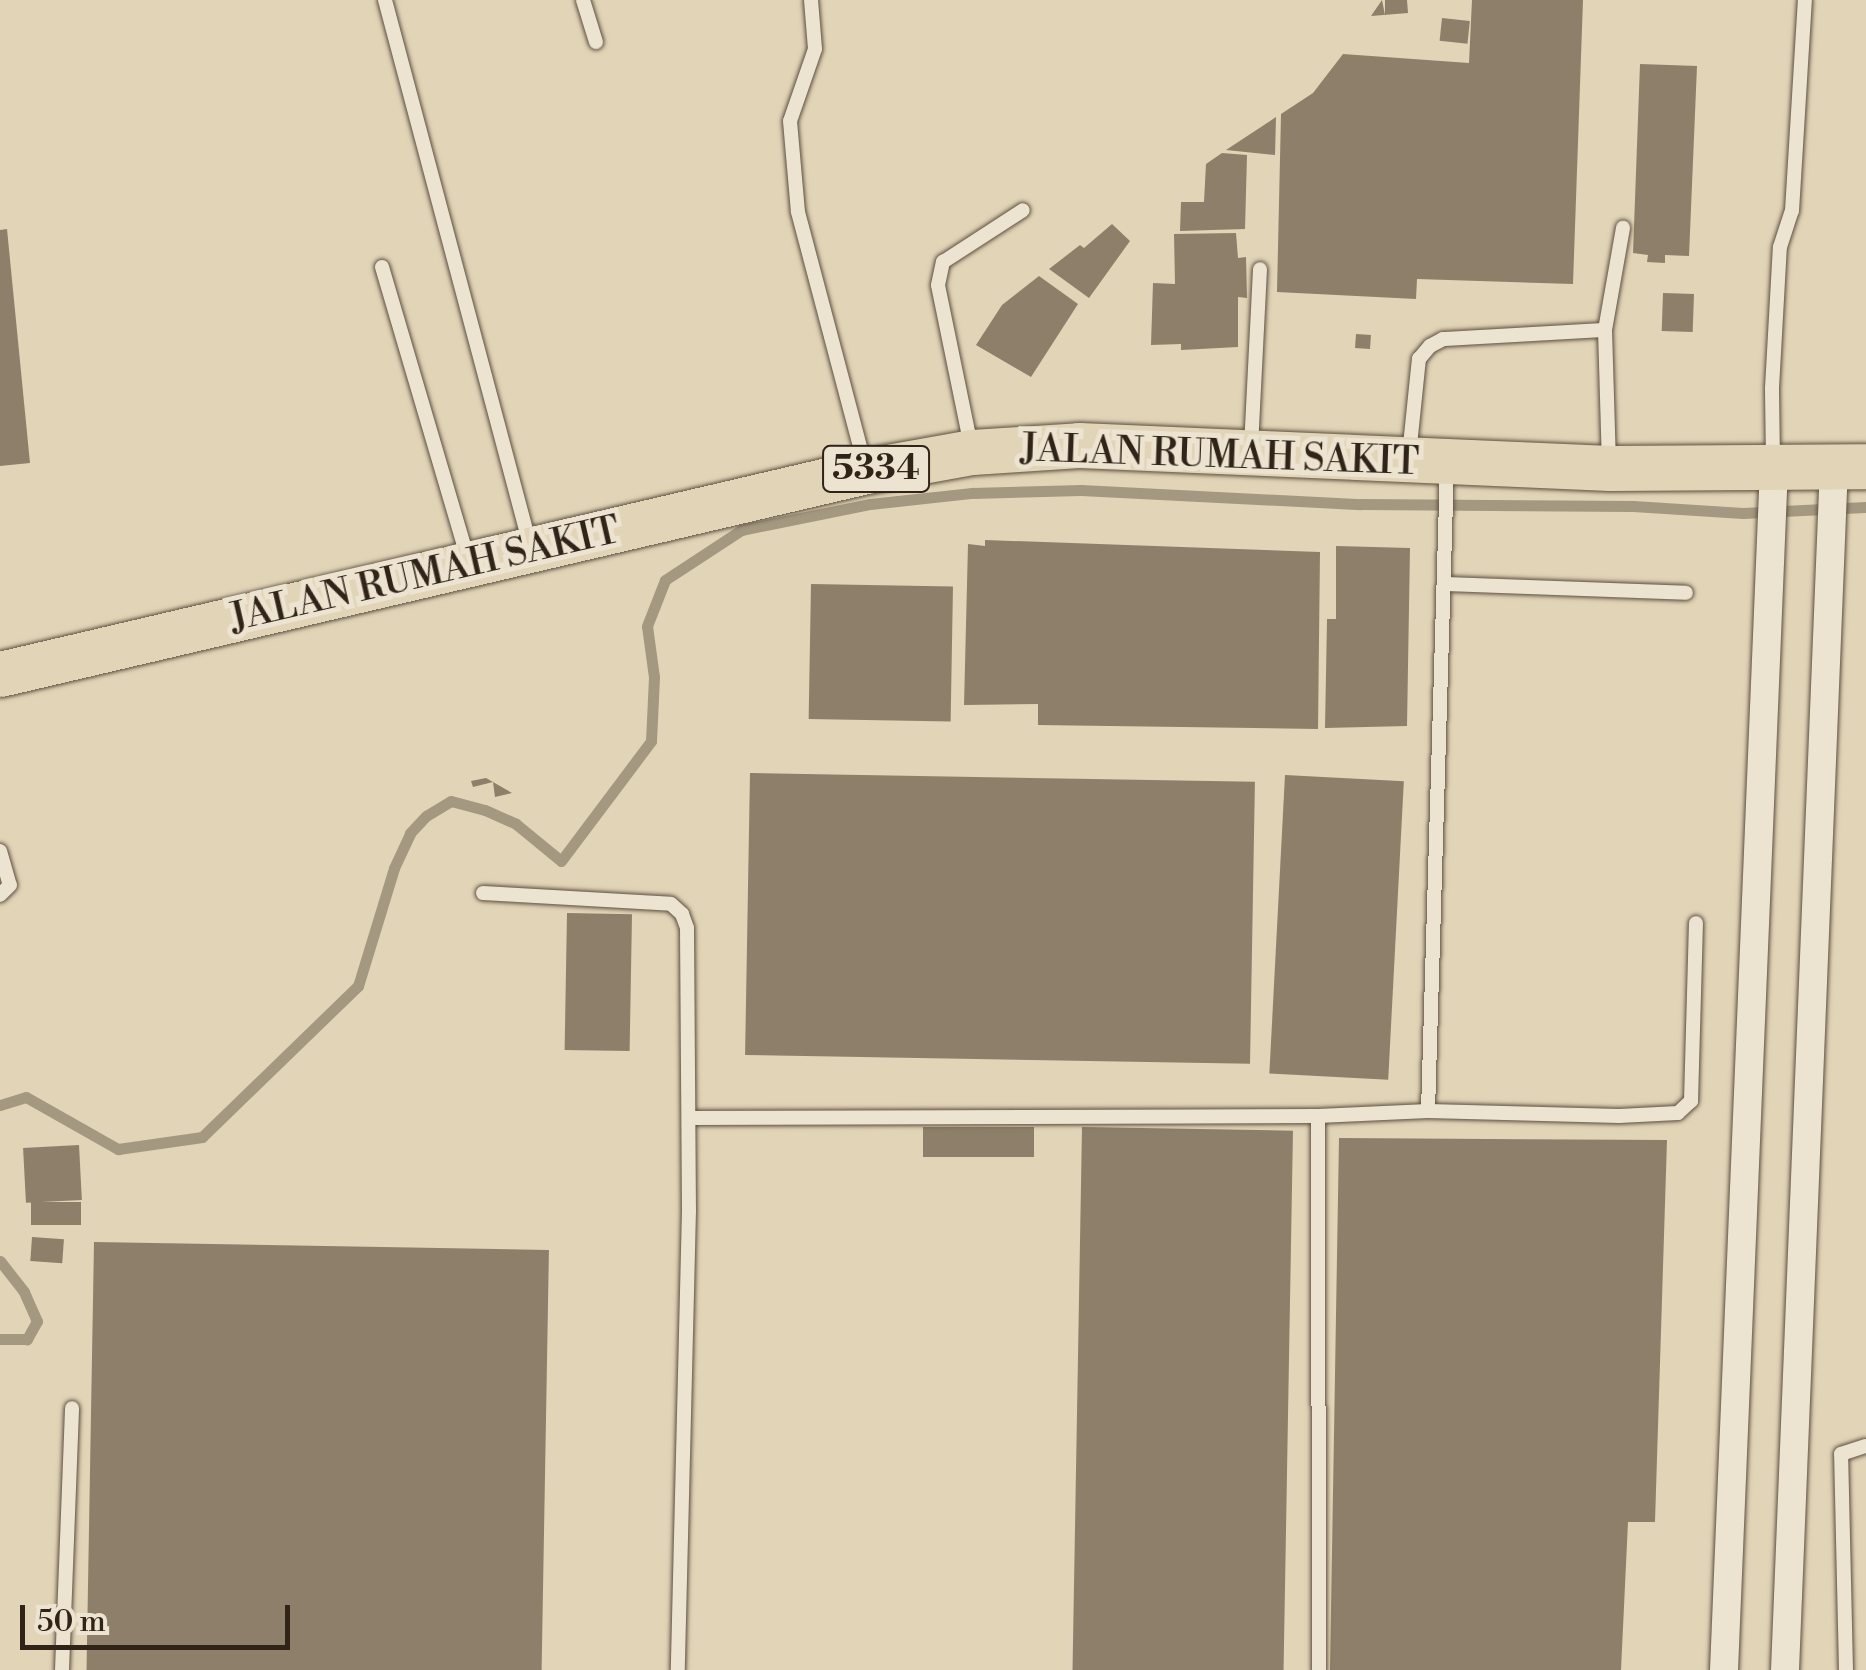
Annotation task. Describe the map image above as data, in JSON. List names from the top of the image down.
{
  "streets": {
    "main road": ["JALAN RUMAH SAKIT", "5334"]
  },
  "scale_bar": "50 m"
}
